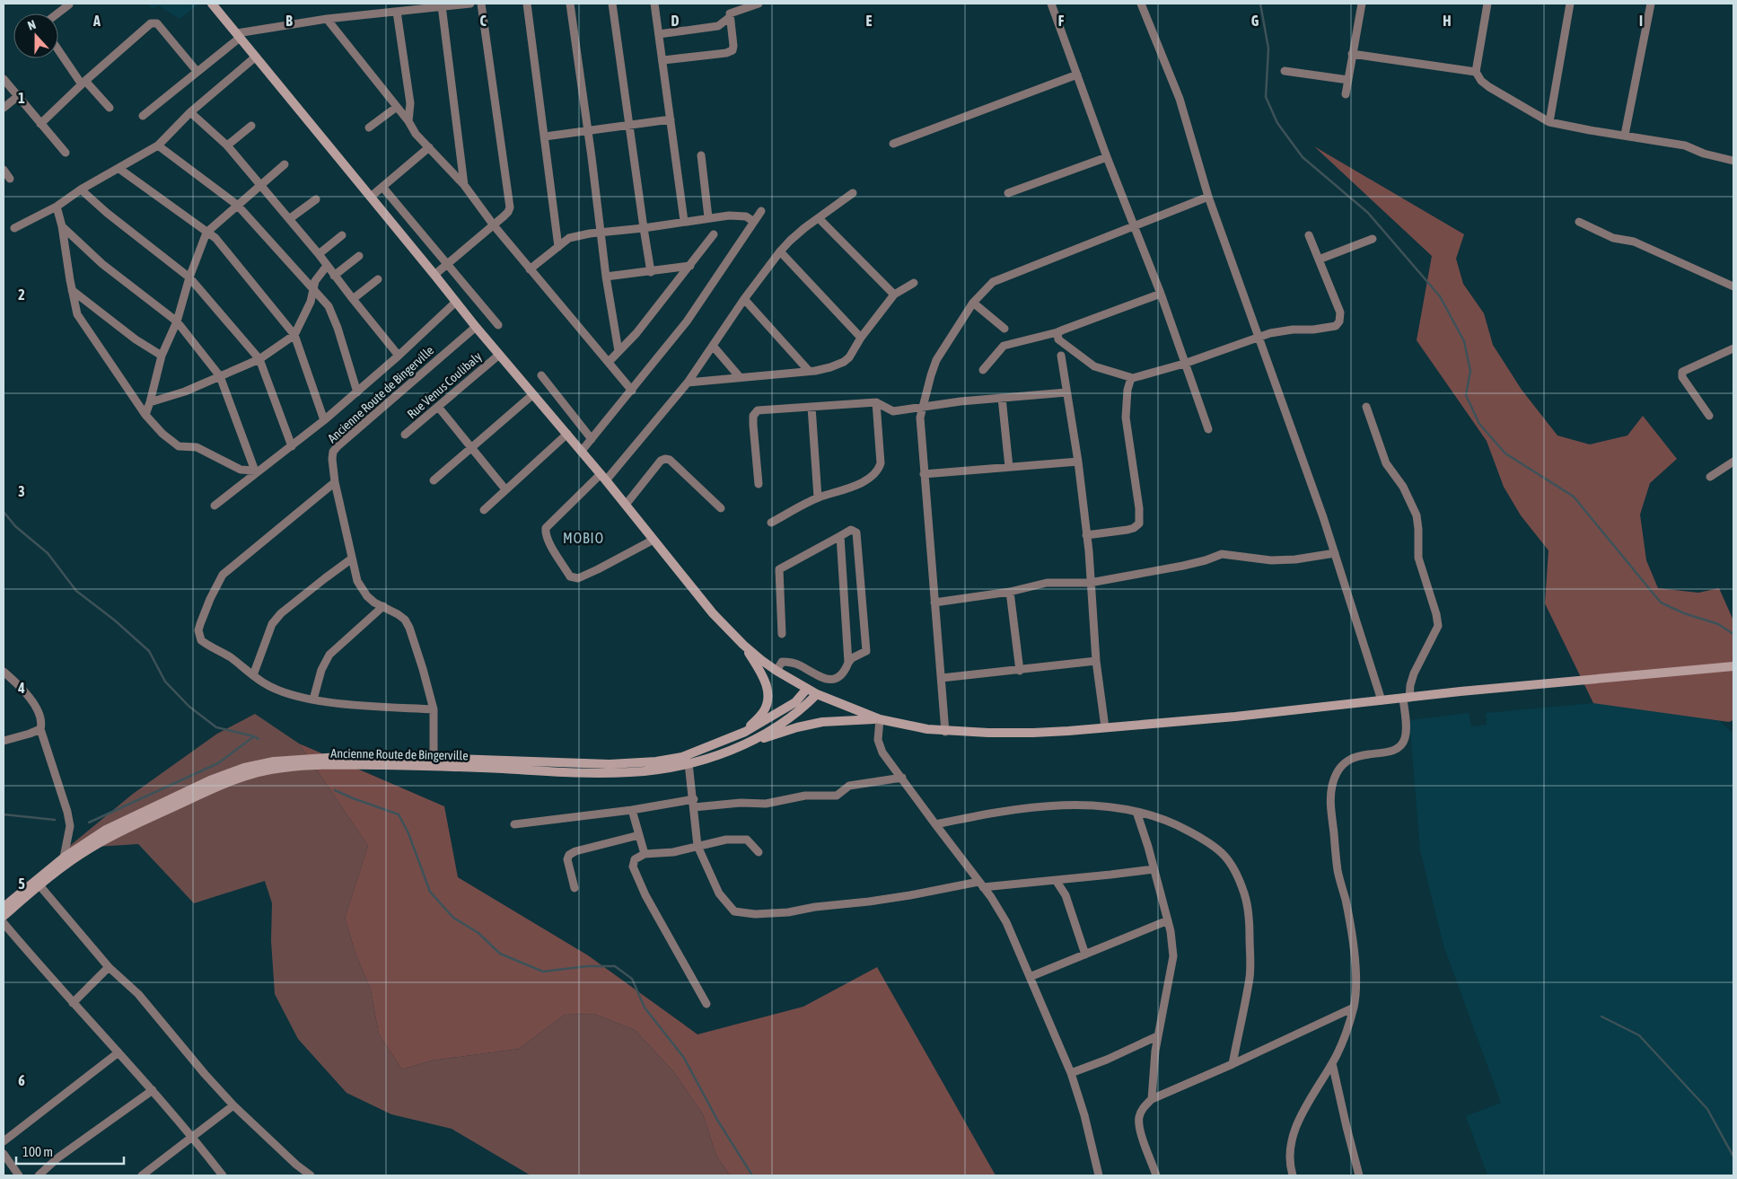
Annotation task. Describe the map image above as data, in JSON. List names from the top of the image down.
{
  "streets": {
    "street": ["Rue Venus Coulibaly", "Ancienne Route de Bingerville"]
  },
  "districts": ["MOBIO"],
  "scale_bar": "100 m",
  "north": "top",
  "grid": {
    "columns": [
      "A",
      "B",
      "C",
      "D",
      "E",
      "F",
      "G",
      "H",
      "I"
    ],
    "rows": [
      "1",
      "2",
      "3",
      "4",
      "5",
      "6"
    ]
  }
}
